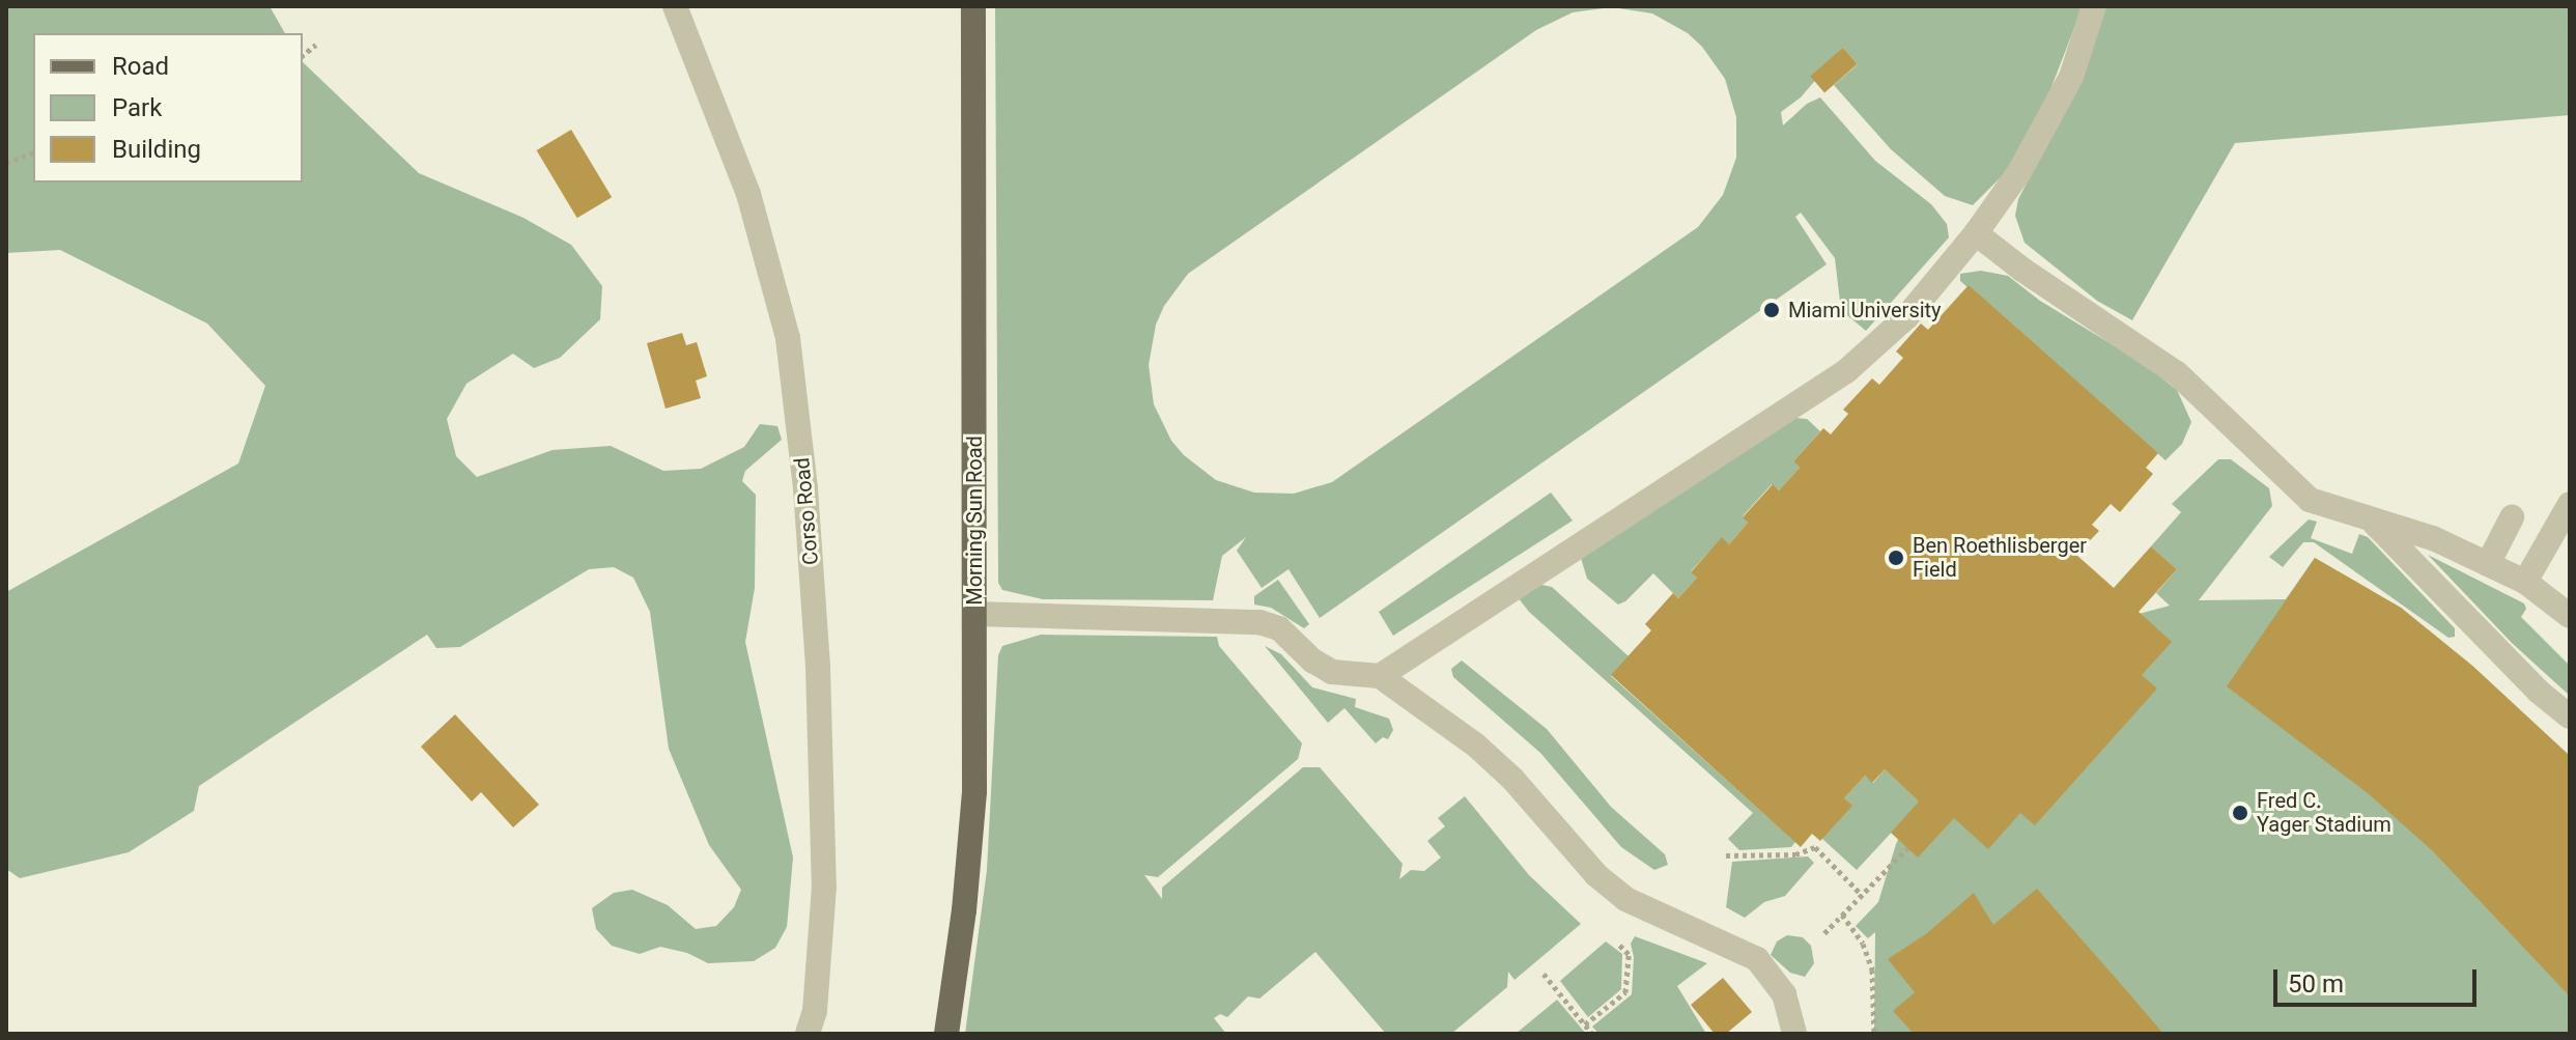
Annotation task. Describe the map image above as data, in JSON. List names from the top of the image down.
{
  "streets": {
    "main road": ["Morning Sun Road"],
    "street": ["Corso Road"]
  },
  "places": ["Miami University", "Ben Roethlisberger Field", "Fred C. Yager Stadium"],
  "legend": ["Road", "Park", "Building"],
  "scale_bar": "50 m"
}
